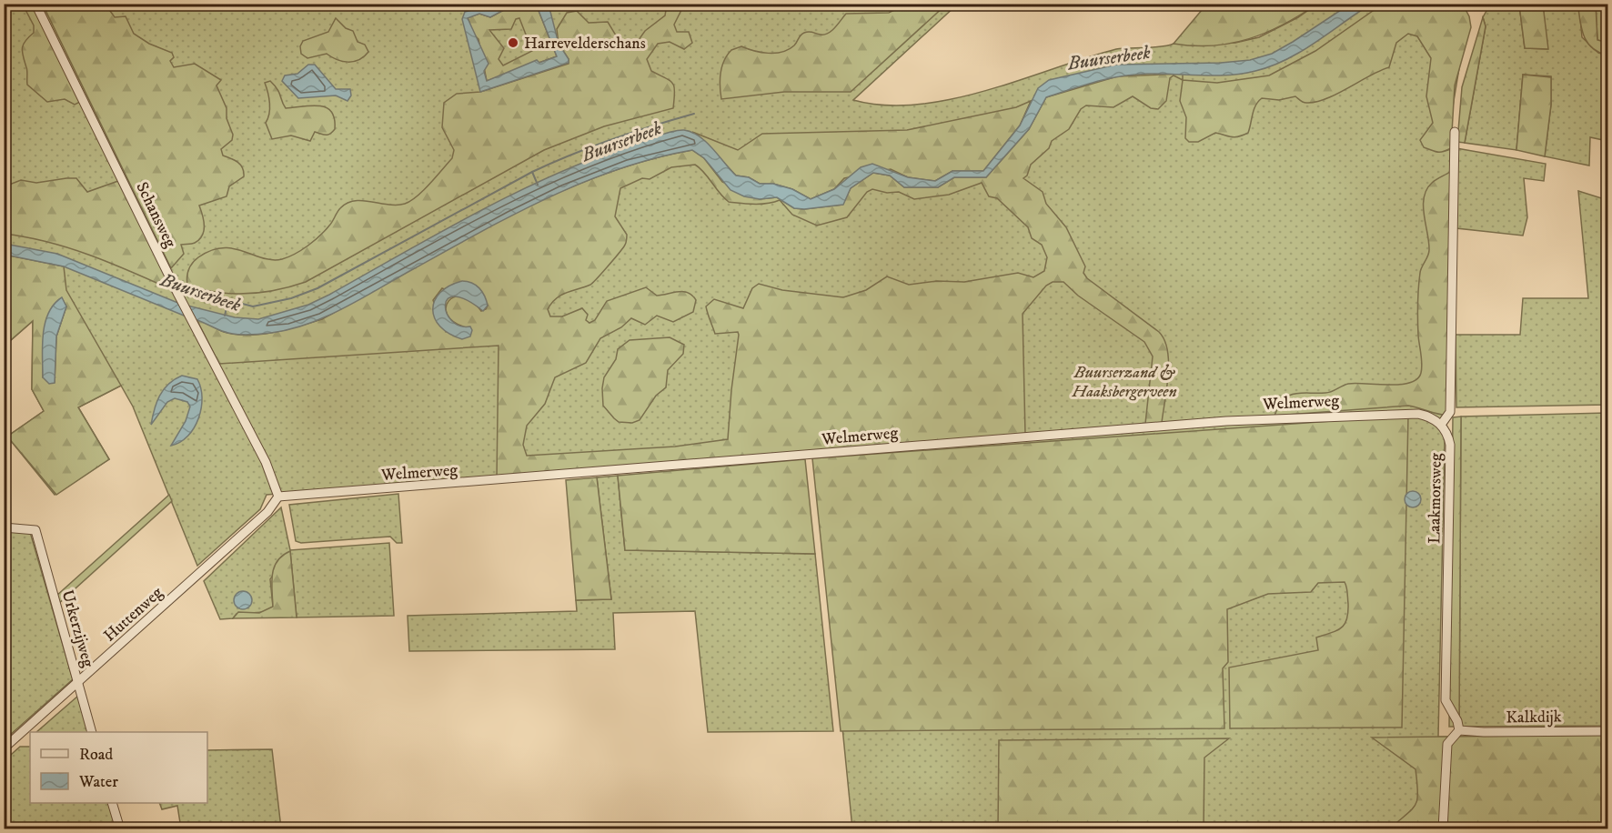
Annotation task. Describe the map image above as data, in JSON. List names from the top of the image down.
{
  "streets": {
    "street": [
      "Schansweg",
      "Welmerweg",
      "Laakmorsweg",
      "Huttenweg",
      "Urkerzijweg",
      "Kalkdijk"
    ]
  },
  "crossings": [
    ["Schansweg", "Welmerweg"],
    ["Schansweg", "Huttenweg"],
    ["Welmerweg", "Laakmorsweg"],
    ["Welmerweg", "Huttenweg"],
    ["Laakmorsweg", "Kalkdijk"],
    ["Huttenweg", "Urkerzijweg"]
  ],
  "water": ["Buurserbeek"],
  "parks": ["Buurserzand & Haaksbergerveen"],
  "places": ["Harrevelderschans"],
  "legend": ["Road", "Water"]
}
